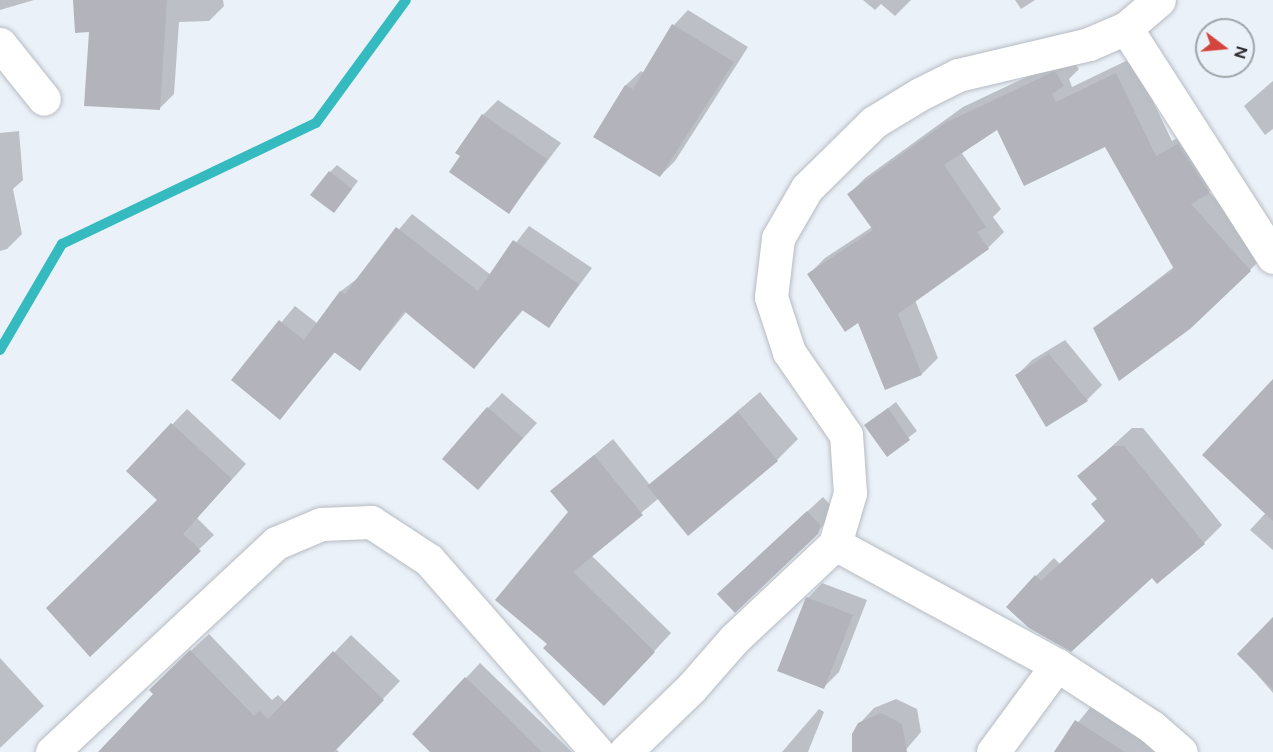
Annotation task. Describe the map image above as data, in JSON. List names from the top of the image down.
{
  "north": "right"
}
